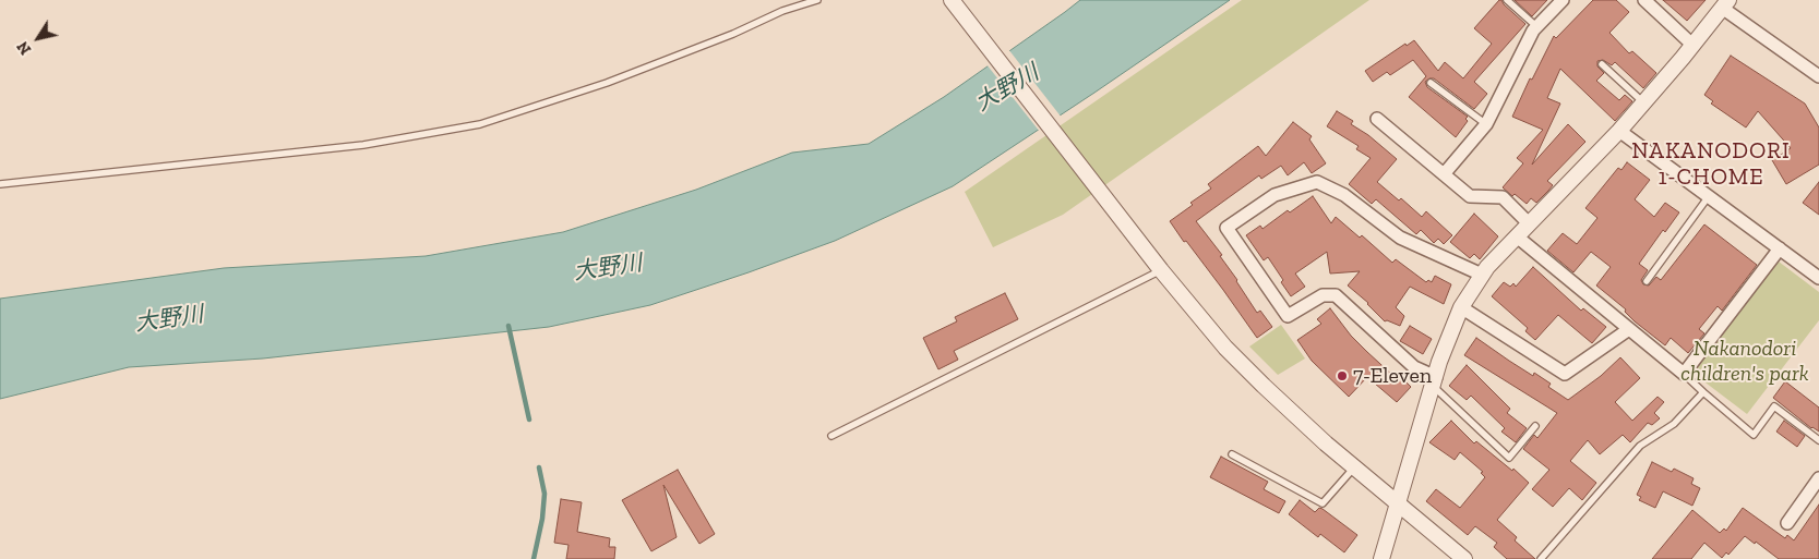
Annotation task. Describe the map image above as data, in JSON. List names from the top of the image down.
{
  "districts": ["NAKANODORI 1-CHOME"],
  "water": ["大野川"],
  "parks": ["Nakanodori children's park"],
  "places": ["7-Eleven"],
  "north": "bottom left"
}
